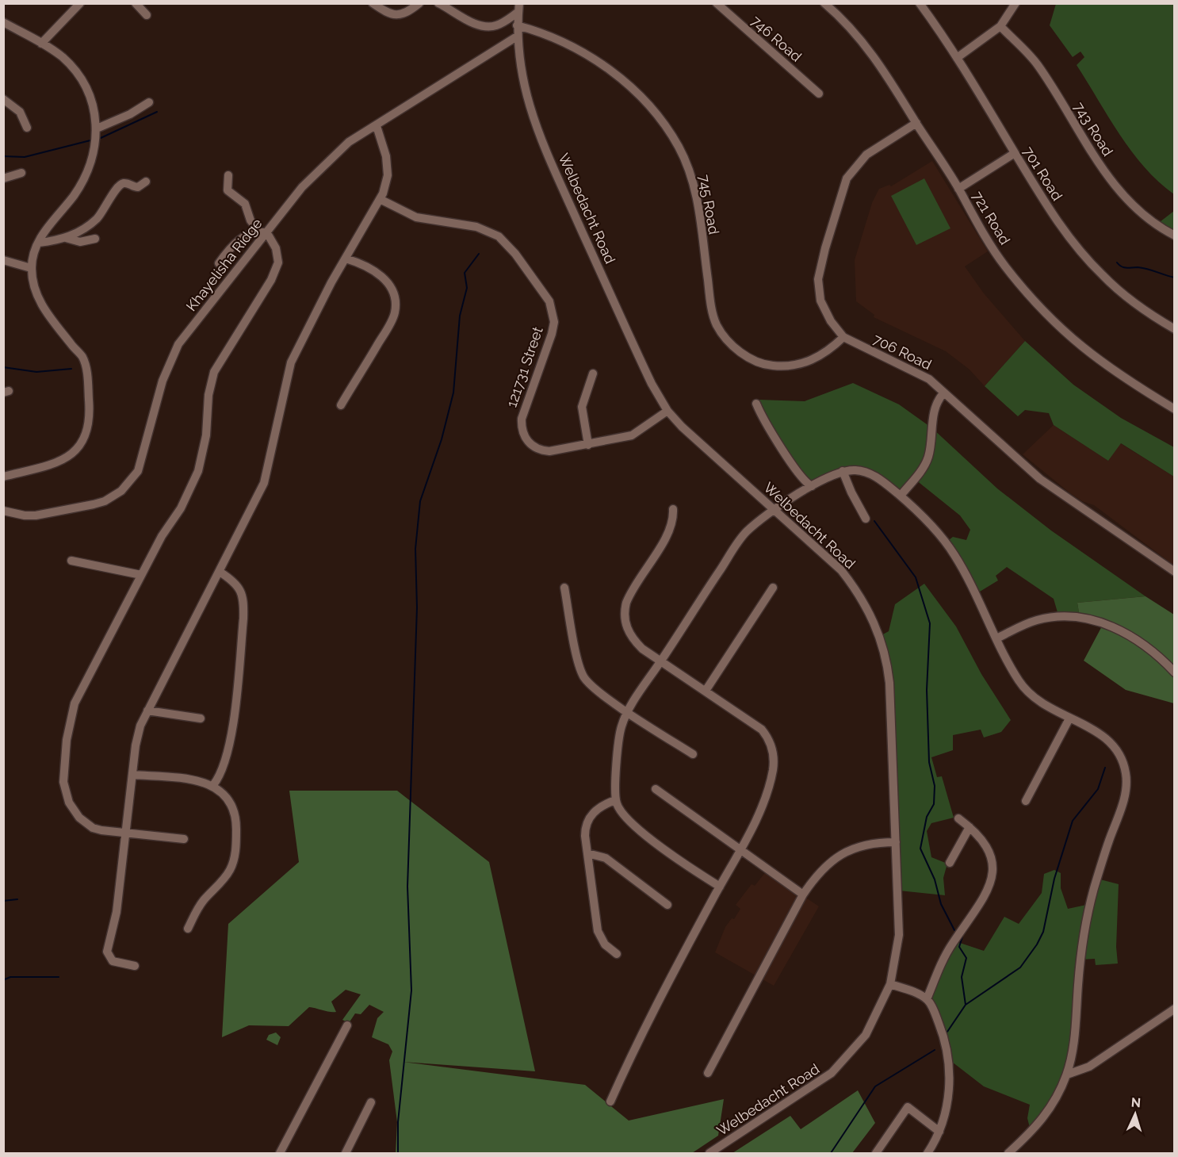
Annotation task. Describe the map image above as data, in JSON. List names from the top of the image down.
{
  "streets": {
    "street": [
      "746 Road",
      "743 Road",
      "701 Road",
      "745 Road",
      "Welbedacht Road",
      "721 Road",
      "Khayelisha Ridge",
      "706 Road",
      "121731 Street"
    ]
  },
  "crossings": [
    ["745 Road", "Welbedacht Road"],
    ["745 Road", "706 Road"],
    ["Welbedacht Road", "Khayelisha Ridge"],
    ["Welbedacht Road", "121731 Street"],
    ["721 Road", "706 Road"]
  ],
  "north": "top"
}
